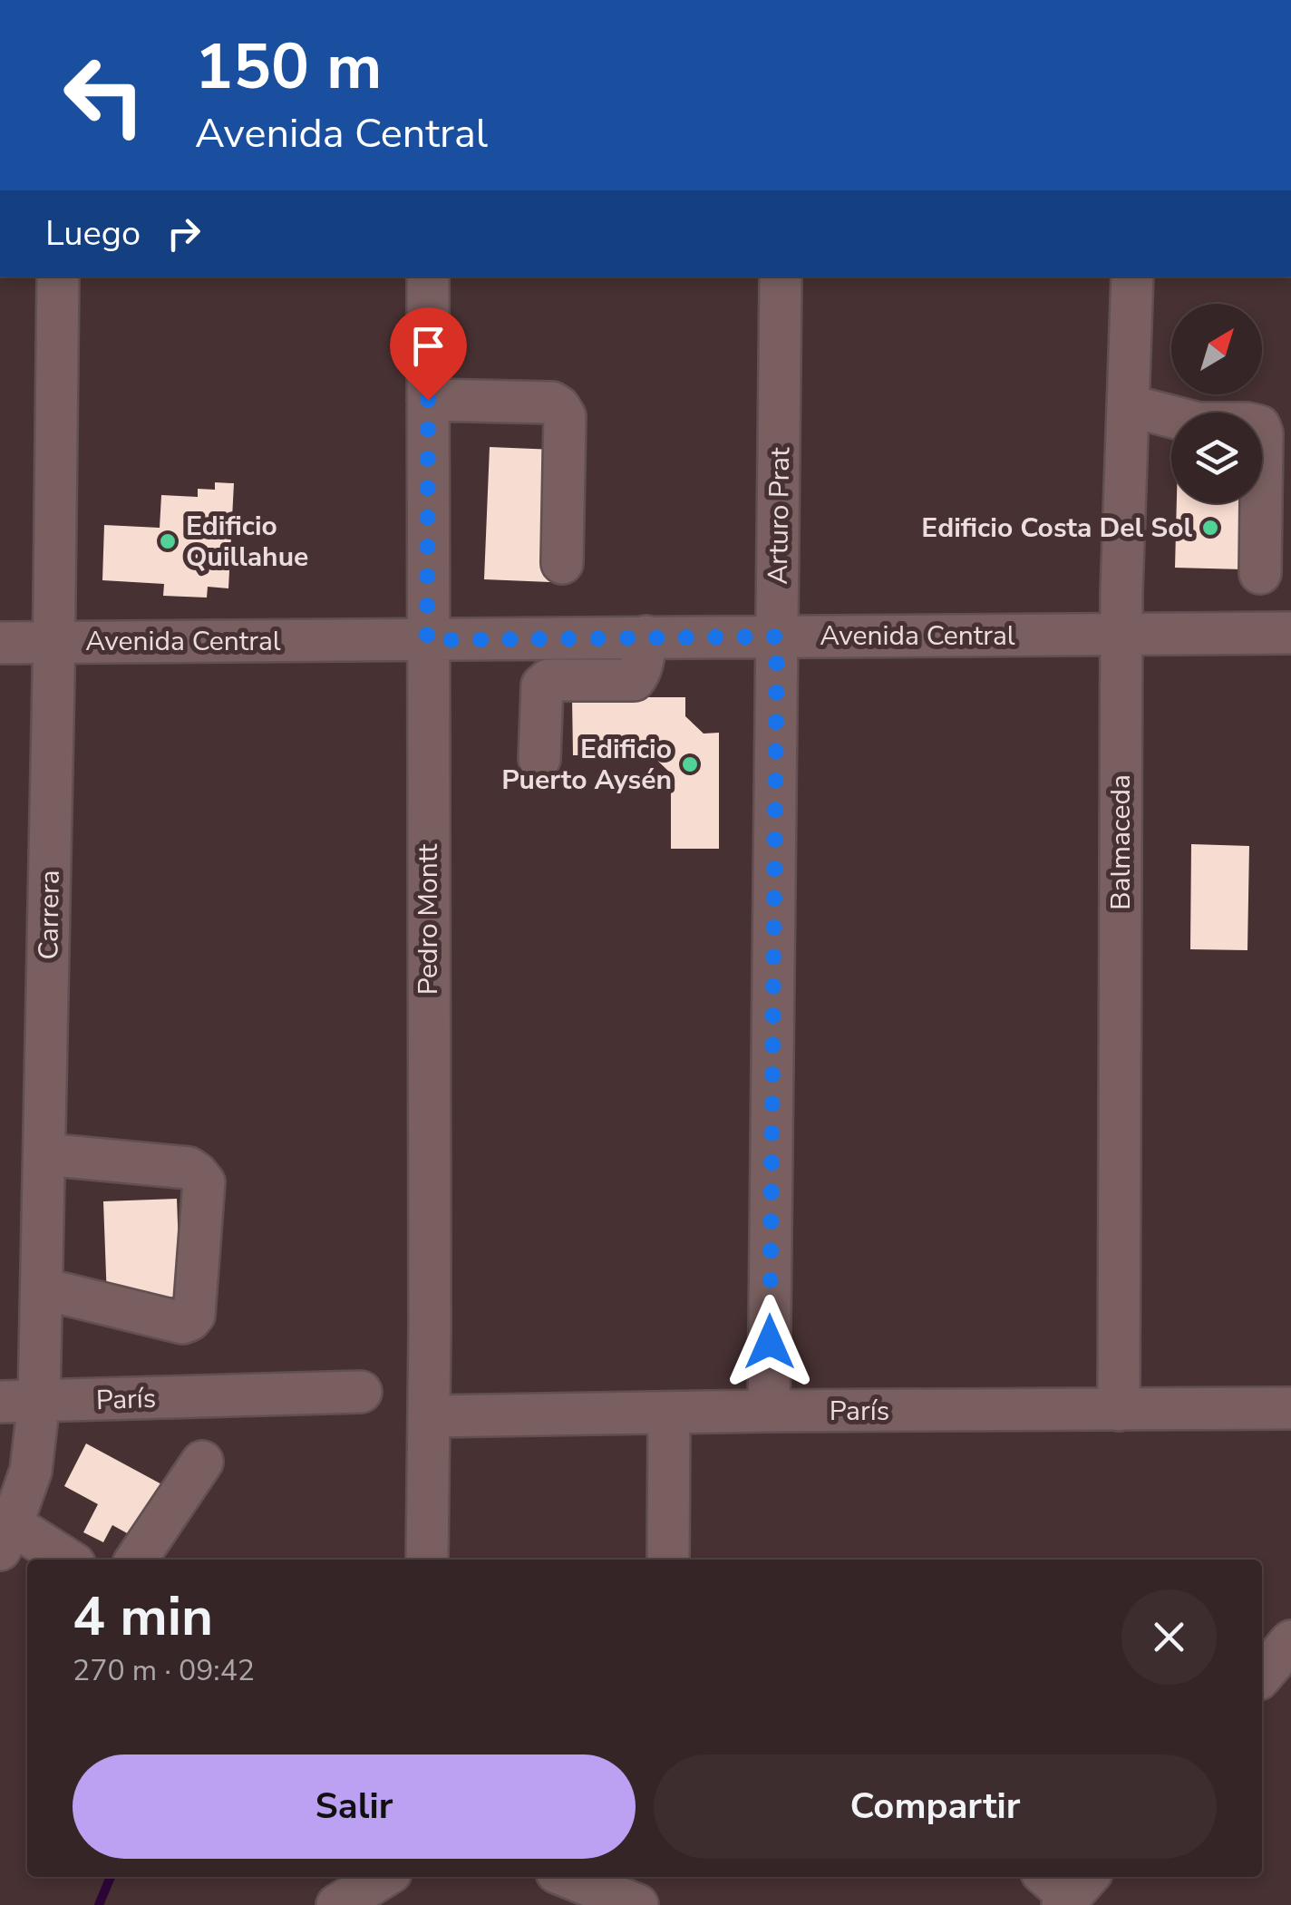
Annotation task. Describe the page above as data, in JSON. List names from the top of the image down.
{
  "streets": {
    "street": [
      "Arturo Prat",
      "Avenida Central",
      "Balmaceda",
      "Carrera",
      "Pedro Montt",
      "París"
    ]
  },
  "crossings": [
    ["Arturo Prat", "Avenida Central"],
    ["Arturo Prat", "París"],
    ["Avenida Central", "Balmaceda"],
    ["Avenida Central", "Carrera"],
    ["Avenida Central", "Pedro Montt"],
    ["Balmaceda", "París"],
    ["Carrera", "París"],
    ["Pedro Montt", "París"]
  ],
  "places": ["Edificio Costa Del Sol", "Edificio Quillahue", "Edificio Puerto Aysén"],
  "north": "top right",
  "page": {
    "turn": ["150 m", "Avenida Central"],
    "then": "Luego",
    "heading": ["4 min", "270 m · 09:42"],
    "buttons": ["Salir", "Compartir"]
  }
}
